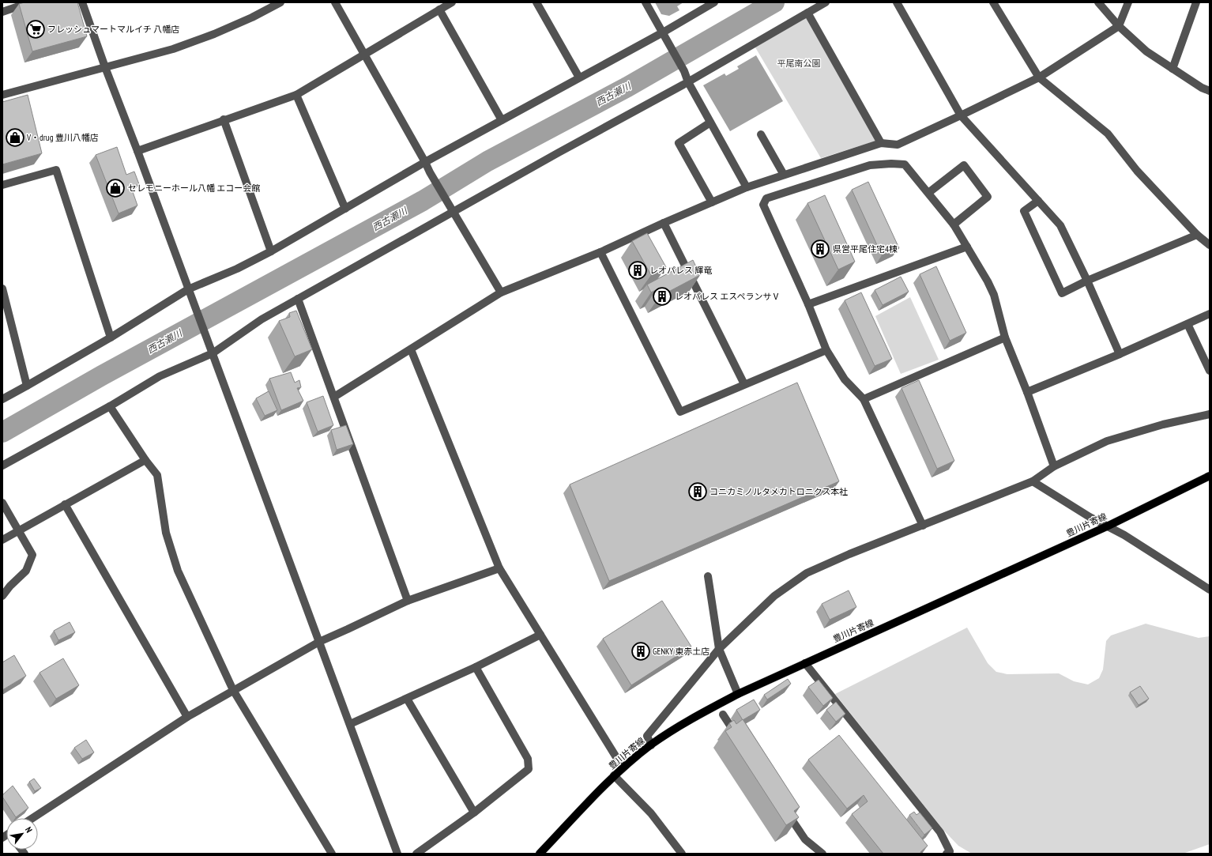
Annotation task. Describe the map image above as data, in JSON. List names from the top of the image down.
{
  "streets": {
    "main road": ["豊川片寄線"]
  },
  "water": ["西古瀬川"],
  "parks": ["平尾南公園"],
  "places": {
    "supermarket": ["フレッシュマートマルイチ 八幡店"],
    "shop": ["V・drug 豊川八幡店", "セレモニーホール八幡 エコー会館"],
    "building": [
      "県営平尾住宅4棟",
      "レオパレス 輝竜",
      "レオパレス エスペランサⅤ",
      "コニカミノルタメカトロニクス本社",
      "GENKY 東赤土店"
    ]
  },
  "north": "top right"
}
